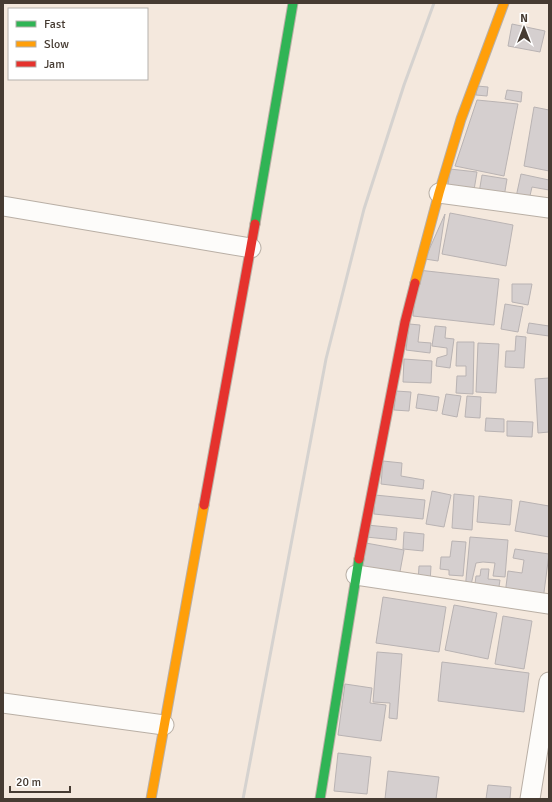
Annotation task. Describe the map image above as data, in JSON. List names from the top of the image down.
{
  "legend": ["Fast", "Slow", "Jam"],
  "scale_bar": "20 m",
  "north": "top"
}
